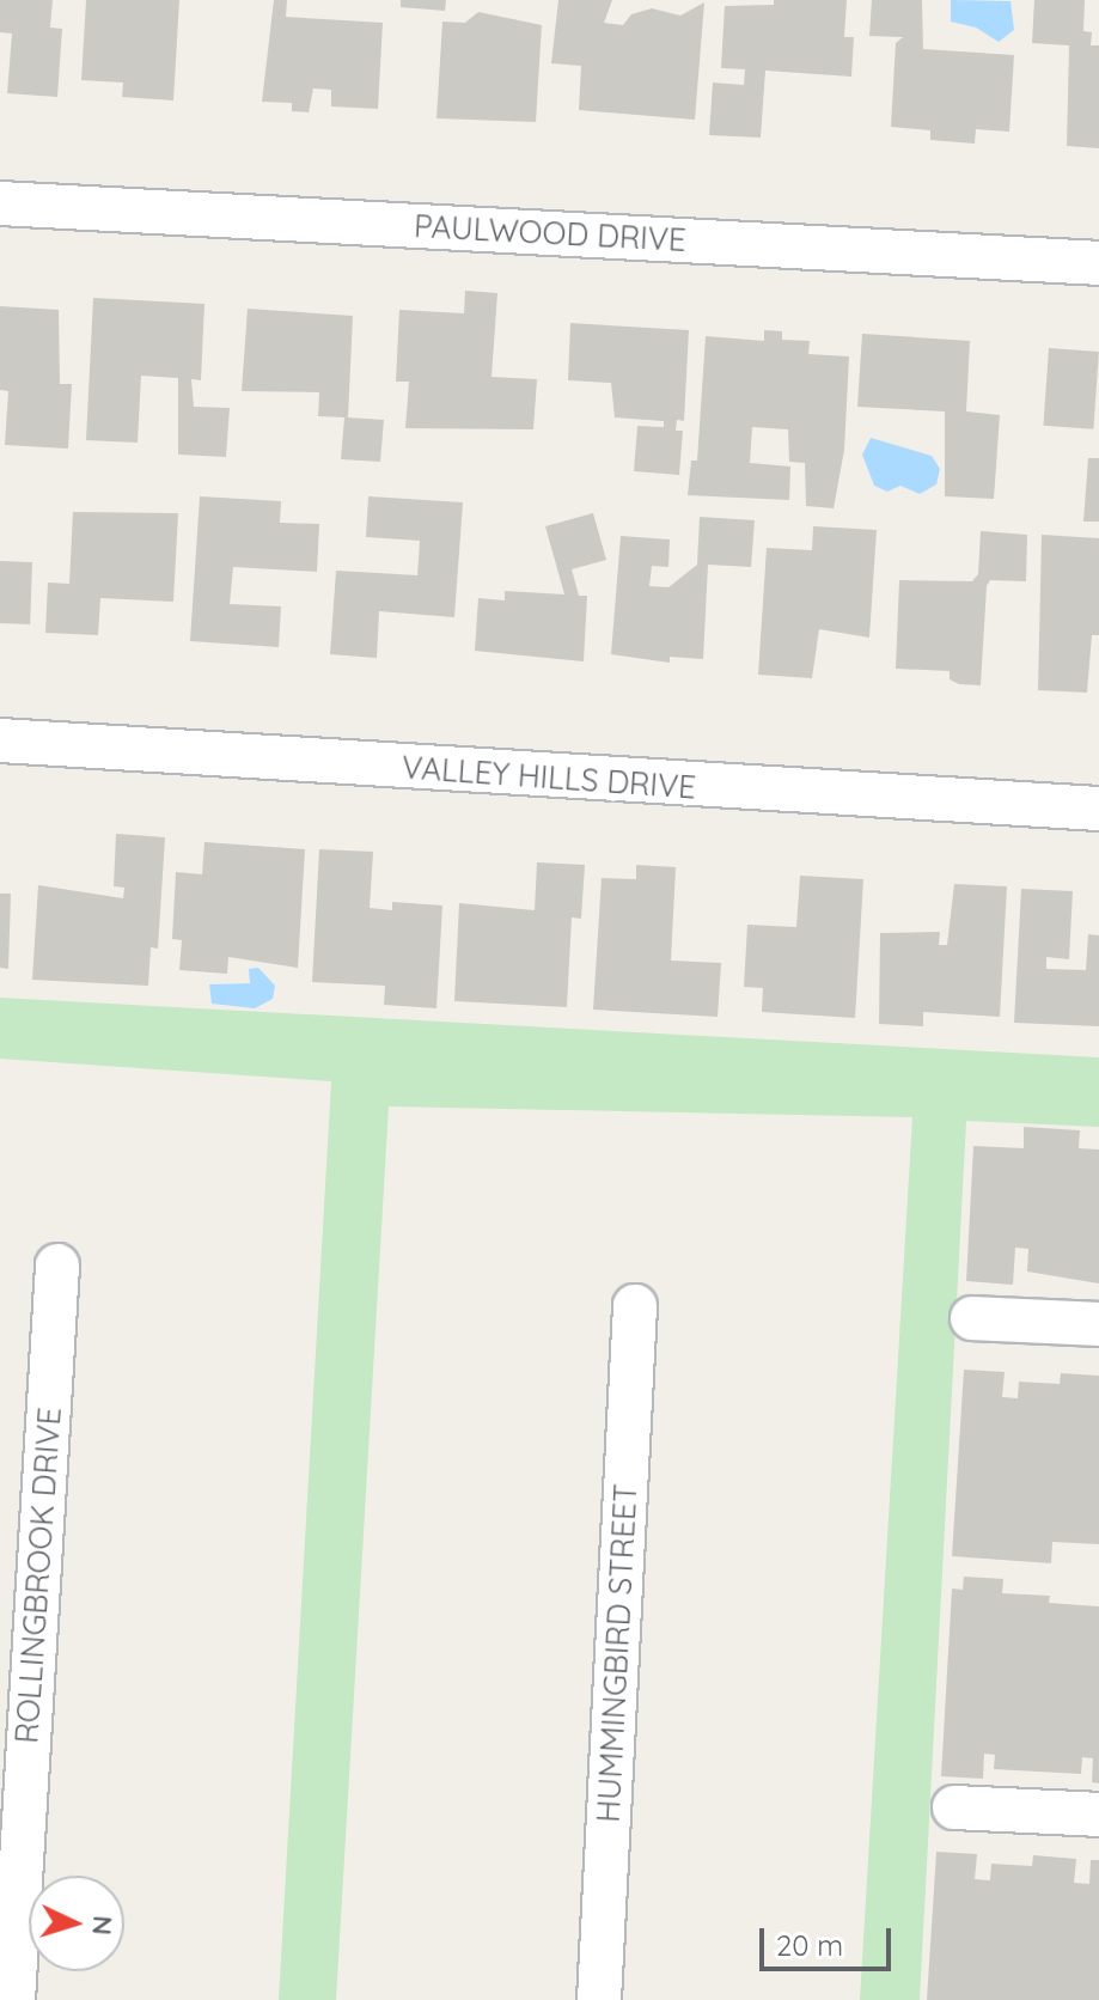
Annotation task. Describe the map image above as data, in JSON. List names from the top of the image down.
{
  "streets": {
    "street": [
      "PAULWOOD DRIVE",
      "VALLEY HILLS DRIVE",
      "ROLLINGBROOK DRIVE",
      "HUMMINGBIRD STREET"
    ]
  },
  "scale_bar": "20 m",
  "north": "right"
}
